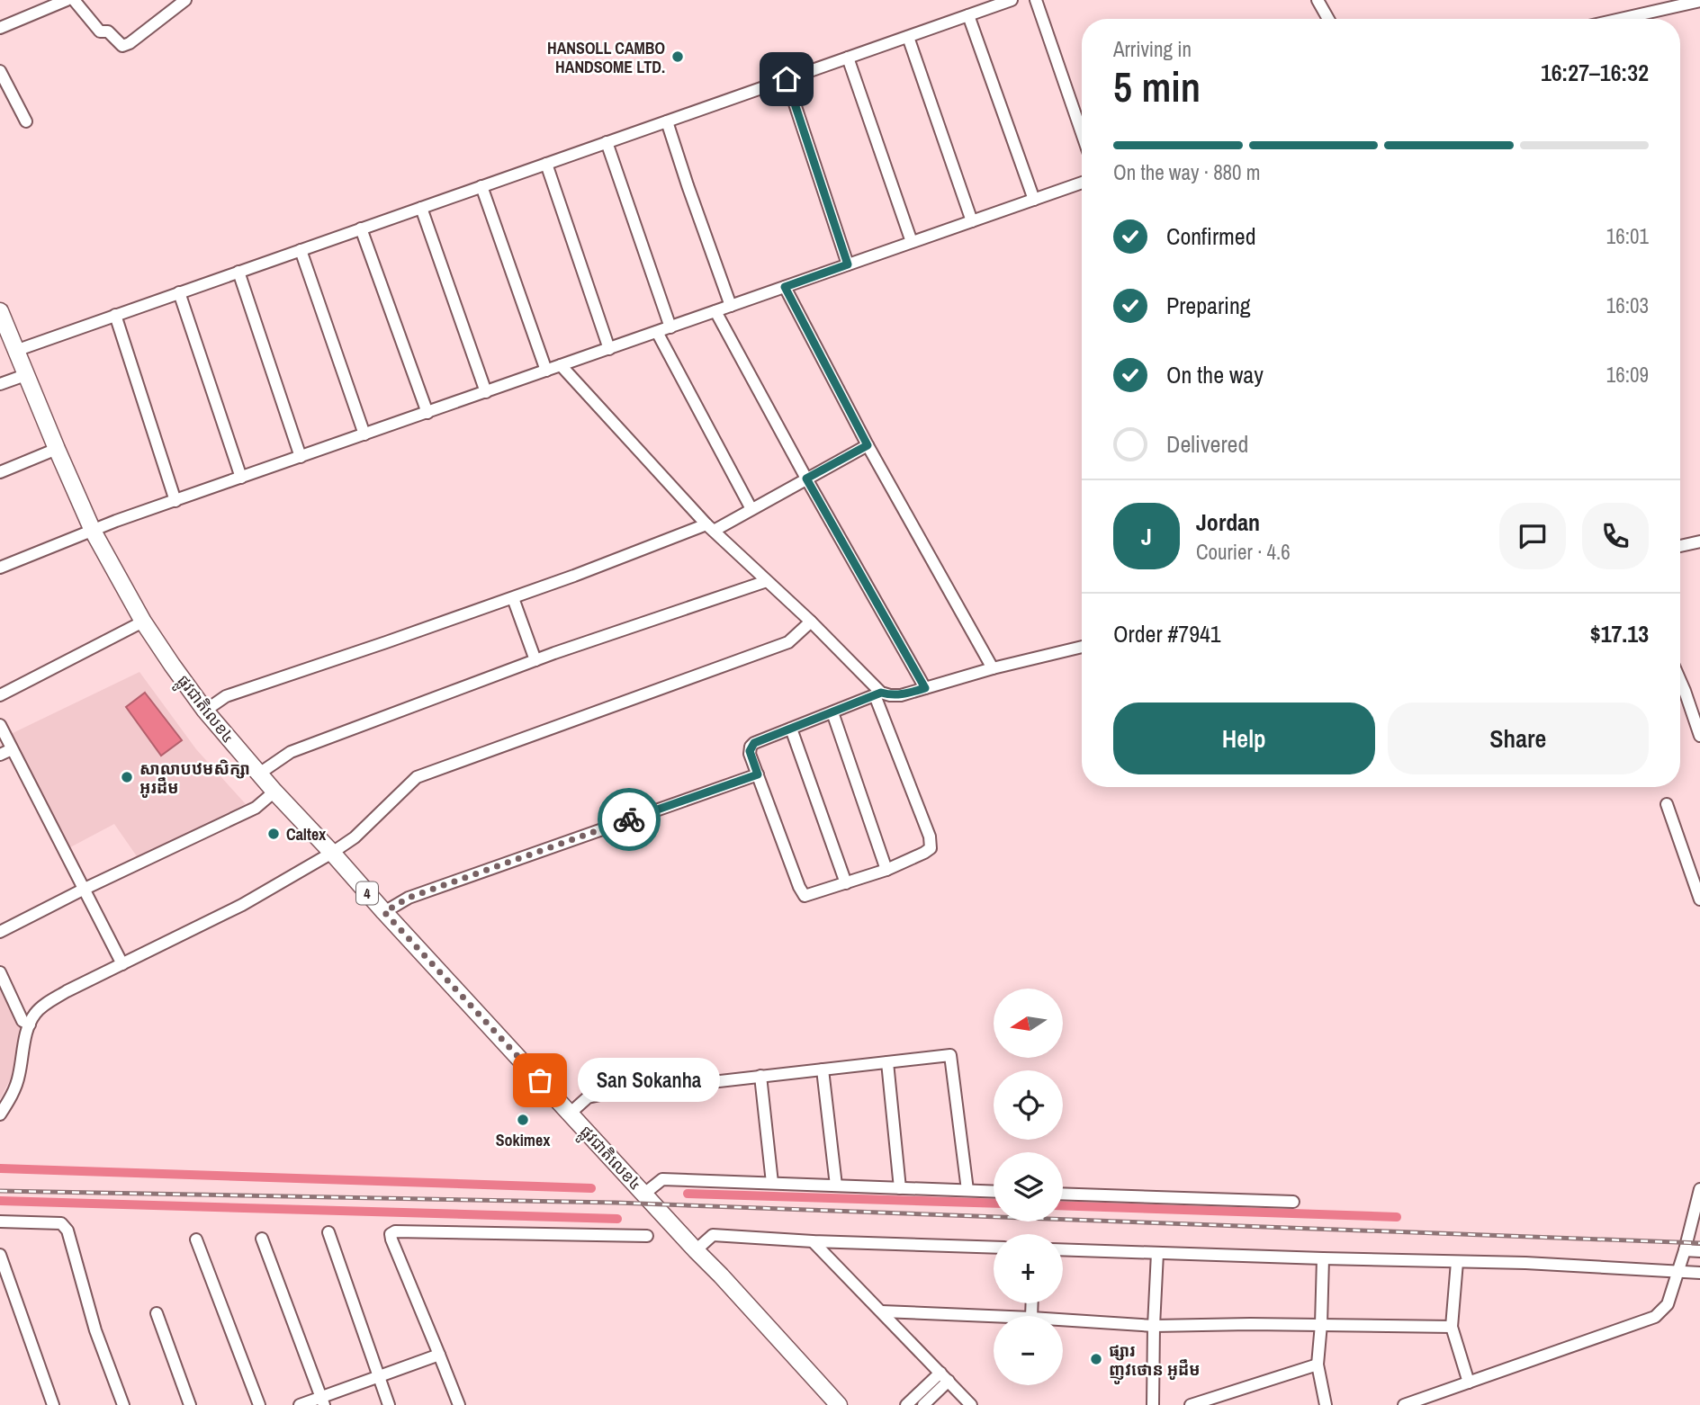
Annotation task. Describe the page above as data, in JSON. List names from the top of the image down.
{
  "streets": {
    "highway": ["ផ្លូវជាតិលេខ៤", "4"]
  },
  "places": [
    "HANSOLL CAMBO HANDSOME LTD.",
    "សាលាបឋមសិក្សា អូរដឹម",
    "Caltex",
    "San Sokanha",
    "Sokimex",
    "ផ្សារ ញូវថោន អូដឹម"
  ],
  "north": "left",
  "page": {
    "heading": ["5 min", "Arriving in", "16:27–16:32"],
    "panel": [
      "Jordan",
      "Courier · 4.6",
      "Order #7941",
      "$17.13"
    ],
    "bar": "On the way · 880 m",
    "list": [
      ["Confirmed", "16:01"],
      ["Preparing", "16:03"],
      ["On the way", "16:09"],
      "Delivered"
    ],
    "round": "J",
    "buttons": ["Help", "Share"],
    "map_buttons": ["+", "−"],
    "bubble": "San Sokanha"
  }
}
